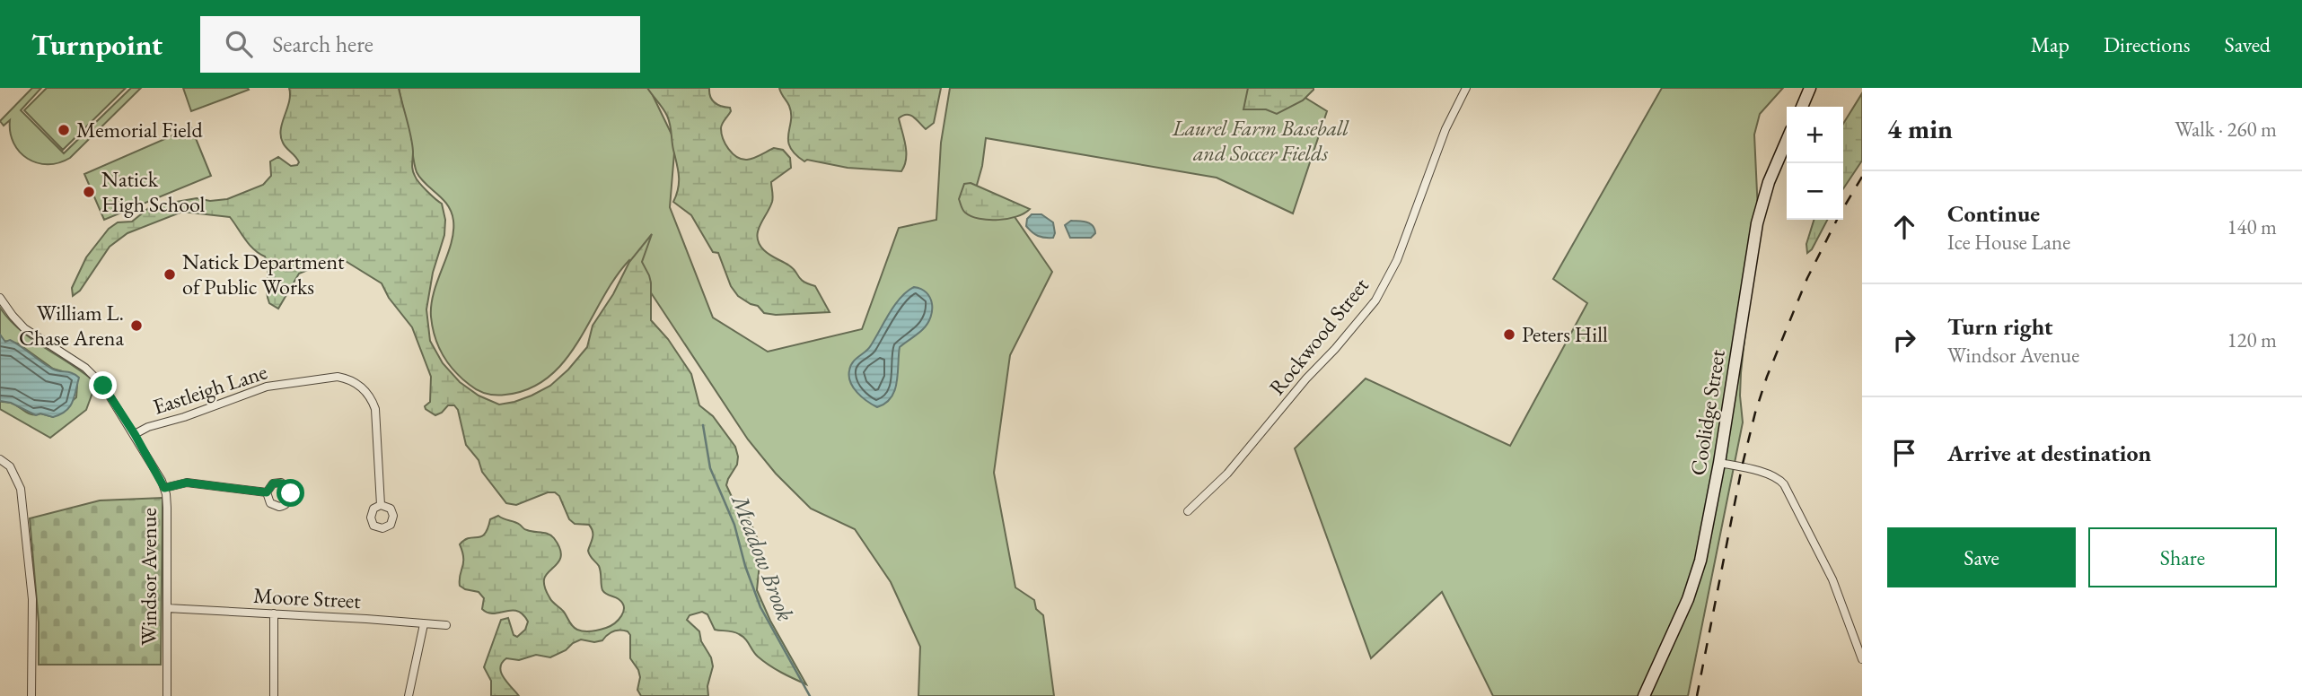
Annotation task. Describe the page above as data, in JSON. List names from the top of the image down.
{
  "streets": {
    "main road": ["Coolidge Street"],
    "street": [
      "Rockwood Street",
      "Eastleigh Lane",
      "Windsor Avenue",
      "Moore Street"
    ]
  },
  "crossings": [
    ["Eastleigh Lane", "Windsor Avenue"],
    ["Windsor Avenue", "Moore Street"]
  ],
  "water": ["Meadow Brook"],
  "parks": ["Laurel Farm Baseball and Soccer Fields"],
  "places": [
    "Memorial Field",
    "Natick High School",
    "Natick Department of Public Works",
    "William L. Chase Arena",
    "Peters Hill"
  ],
  "page": {
    "header": "Turnpoint",
    "search": "Search here",
    "nav": ["Map", "Directions", "Saved"],
    "heading": ["4 min", "Walk · 260 m"],
    "map_buttons": ["+", "−"],
    "list": [
      ["Continue", "Ice House Lane", "140 m"],
      ["Turn right", "Windsor Avenue", "120 m"],
      "Arrive at destination"
    ],
    "buttons": ["Save", "Share"]
  }
}
